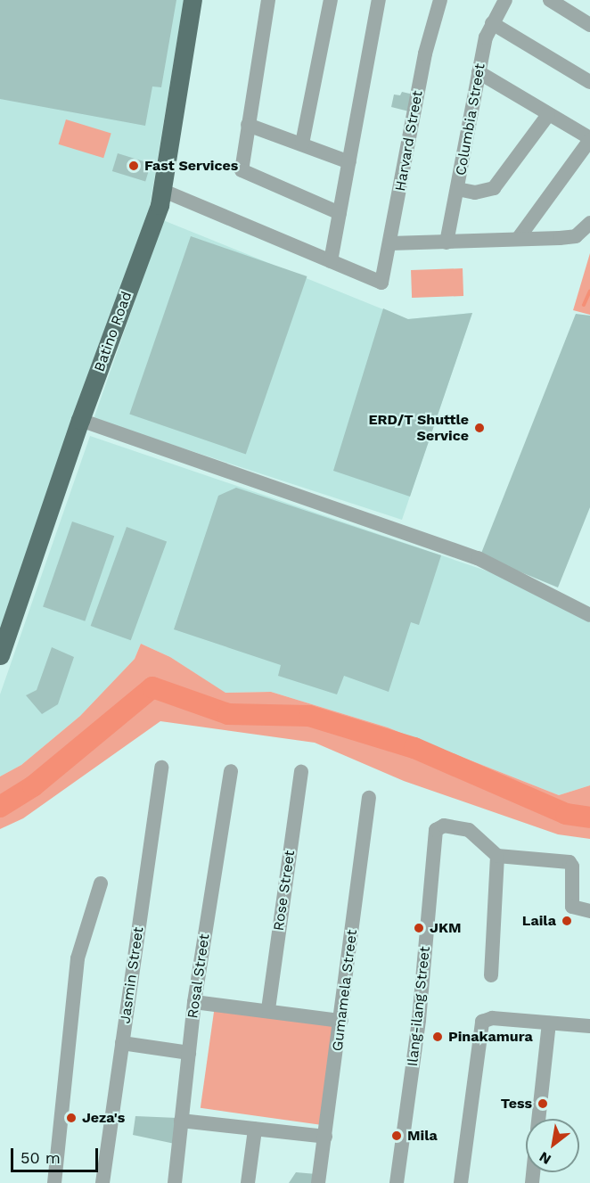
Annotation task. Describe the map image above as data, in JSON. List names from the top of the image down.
{
  "streets": {
    "main road": ["Batino Road"],
    "street": [
      "Columbia Street",
      "Harvard Street",
      "Rose Street",
      "Jasmin Street",
      "Rosal Street",
      "Gumamela Street",
      "Ilang-ilang Street"
    ]
  },
  "places": [
    "Fast Services",
    "ERD/T Shuttle Service",
    "Laila",
    "JKM",
    "Pinakamura",
    "Tess",
    "Jeza's",
    "Mila"
  ],
  "scale_bar": "50 m",
  "north": "bottom left"
}
